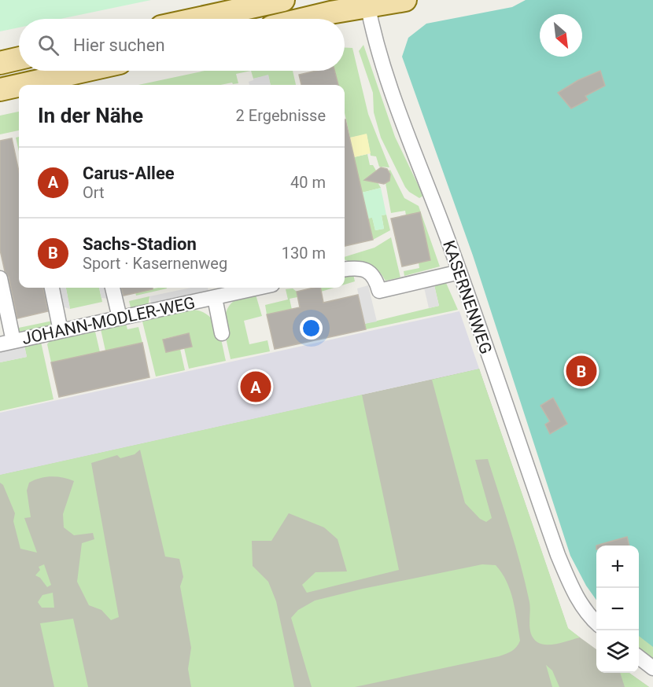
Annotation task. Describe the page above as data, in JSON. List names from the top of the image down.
{
  "streets": {
    "street": ["KASERNENWEG", "JOHANN-MODLER-WEG"]
  },
  "north": "bottom right",
  "page": {
    "search": "Hier suchen",
    "heading": ["In der Nähe", "2 Ergebnisse"],
    "list": [
      {
        "mark": "A",
        "name": "Carus-Allee",
        "note": "Ort",
        "value": "40 m"
      },
      {
        "mark": "B",
        "name": "Sachs-Stadion",
        "note": "Sport · Kasernenweg",
        "value": "130 m"
      }
    ],
    "pins": ["B", "A"],
    "map_buttons": ["+", "−"]
  }
}
